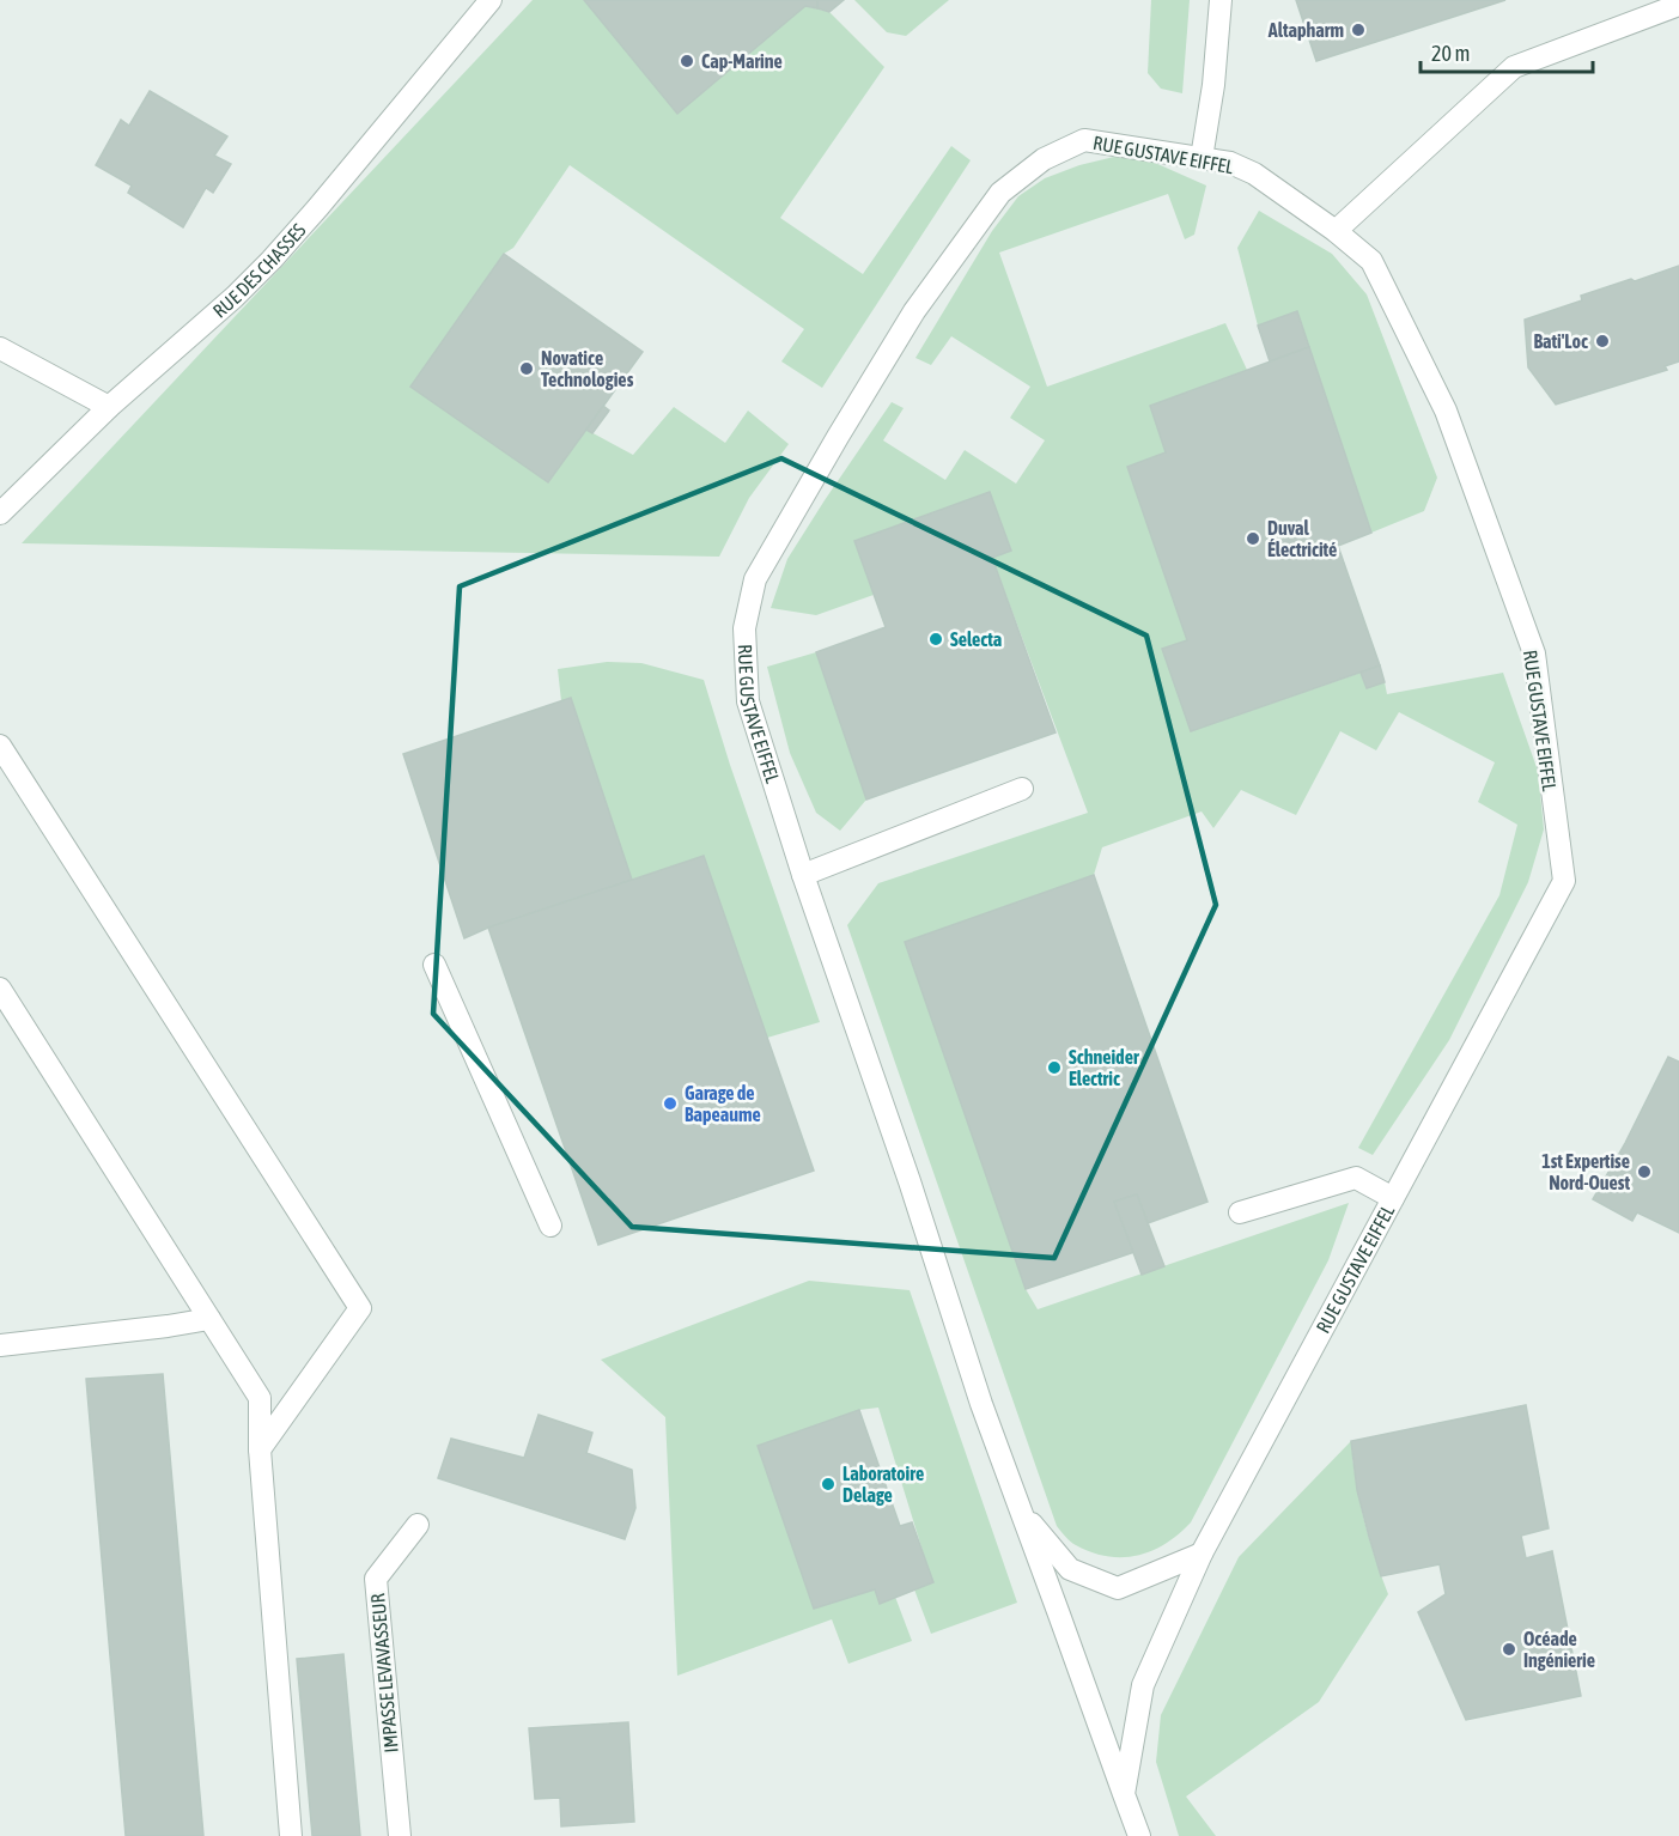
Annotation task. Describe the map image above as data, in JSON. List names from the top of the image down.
{
  "streets": {
    "street": ["RUE GUSTAVE EIFFEL", "RUE DES CHASSES", "IMPASSE LEVAVASSEUR"]
  },
  "places": [
    "Altapharm",
    "Cap-Marine",
    "Bati'Loc",
    "Novatice Technologies",
    "Duval Électricité",
    "Selecta",
    "Schneider Electric",
    "Garage de Bapeaume",
    "1st Expertise Nord-Ouest",
    "Laboratoire Delage",
    "Océade Ingénierie"
  ],
  "scale_bar": "20 m"
}
